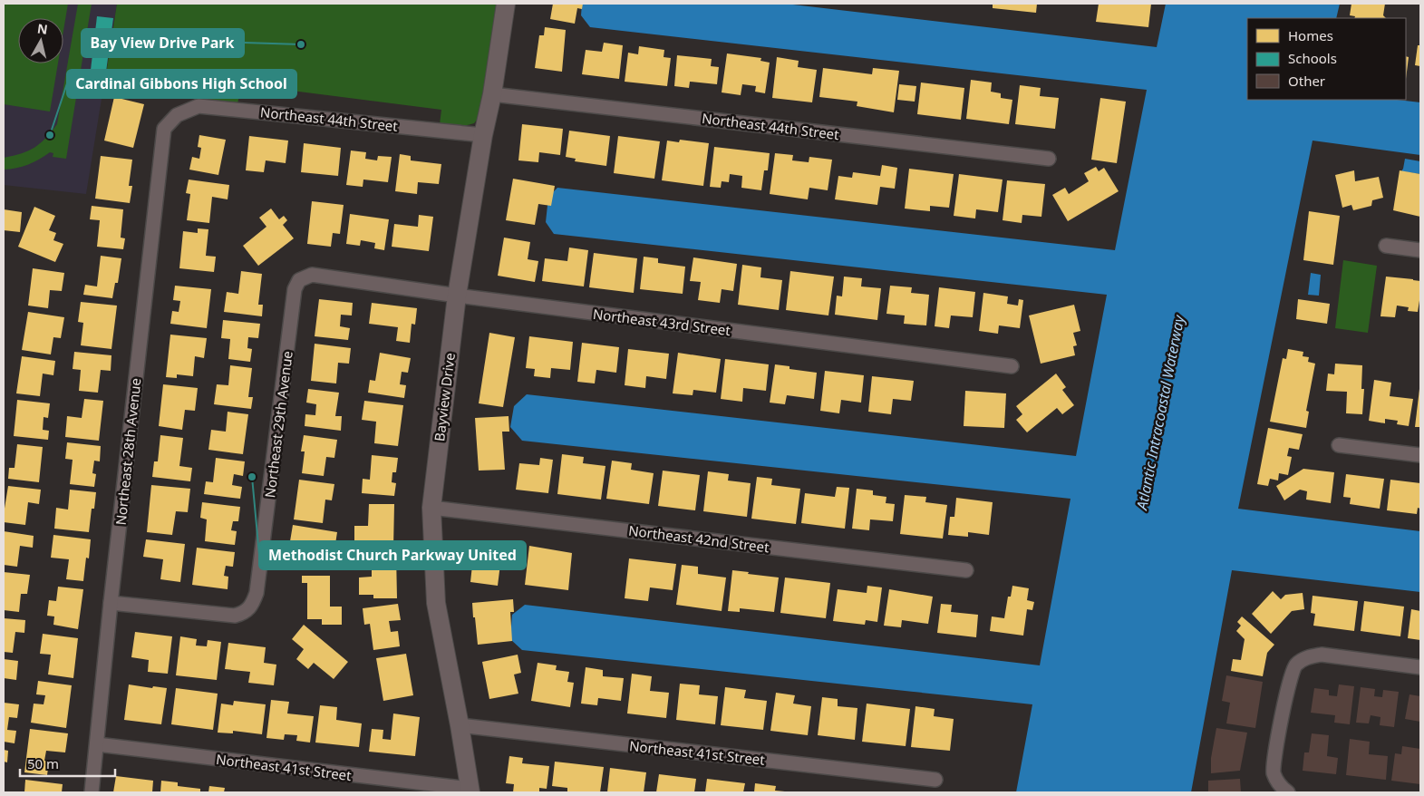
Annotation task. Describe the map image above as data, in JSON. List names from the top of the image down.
{
  "streets": {
    "street": [
      "Northeast 44th Street",
      "Northeast 43rd Street",
      "Bayview Drive",
      "Northeast 29th Avenue",
      "Northeast 28th Avenue",
      "Northeast 42nd Street",
      "Northeast 41st Street"
    ]
  },
  "crossings": [
    ["Northeast 44th Street", "Bayview Drive"],
    ["Northeast 44th Street", "Northeast 28th Avenue"],
    ["Northeast 43rd Street", "Bayview Drive"],
    ["Northeast 43rd Street", "Northeast 29th Avenue"],
    ["Bayview Drive", "Northeast 42nd Street"],
    ["Bayview Drive", "Northeast 41st Street"],
    ["Northeast 29th Avenue", "Northeast 28th Avenue"],
    ["Northeast 28th Avenue", "Northeast 41st Street"]
  ],
  "water": ["Atlantic Intracoastal Waterway"],
  "places": ["Bay View Drive Park", "Cardinal Gibbons High School", "Methodist Church Parkway United"],
  "legend": ["Homes", "Schools", "Other"],
  "scale_bar": "50 m",
  "north": "top"
}
